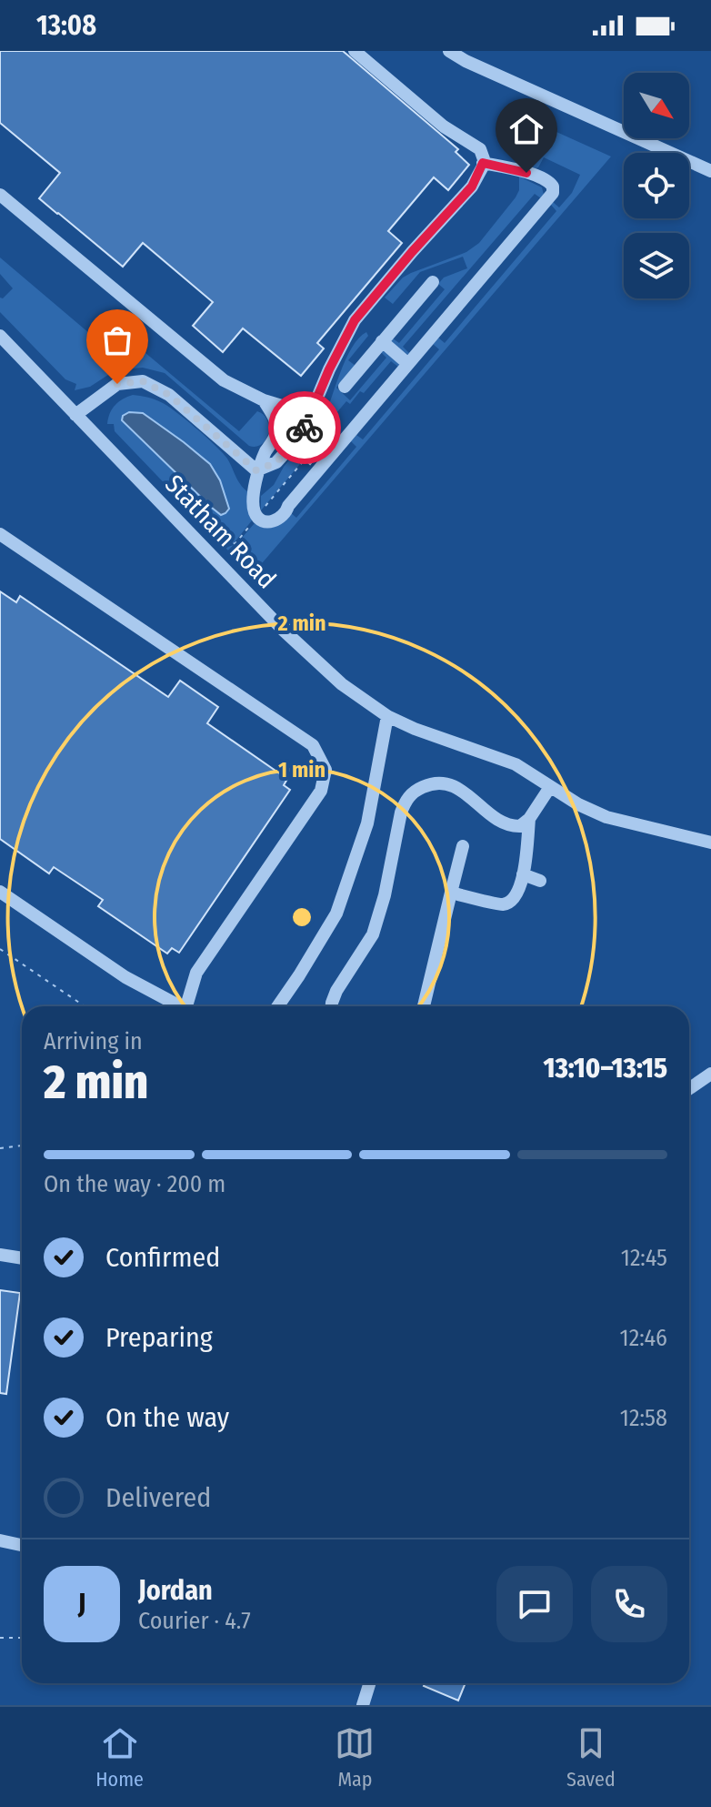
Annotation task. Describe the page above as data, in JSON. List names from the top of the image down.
{
  "streets": {
    "street": ["Statham Road"]
  },
  "north": "bottom right",
  "page": {
    "status": "13:08",
    "heading": ["2 min", "Arriving in", "13:10–13:15"],
    "panel": ["Jordan", "Courier · 4.7"],
    "bar": "On the way · 200 m",
    "list": [
      ["Confirmed", "12:45"],
      ["Preparing", "12:46"],
      ["On the way", "12:58"],
      "Delivered"
    ],
    "round": "J",
    "tabs": ["Home", "Map", "Saved"]
  },
  "rings": ["2 min", "1 min"]
}
